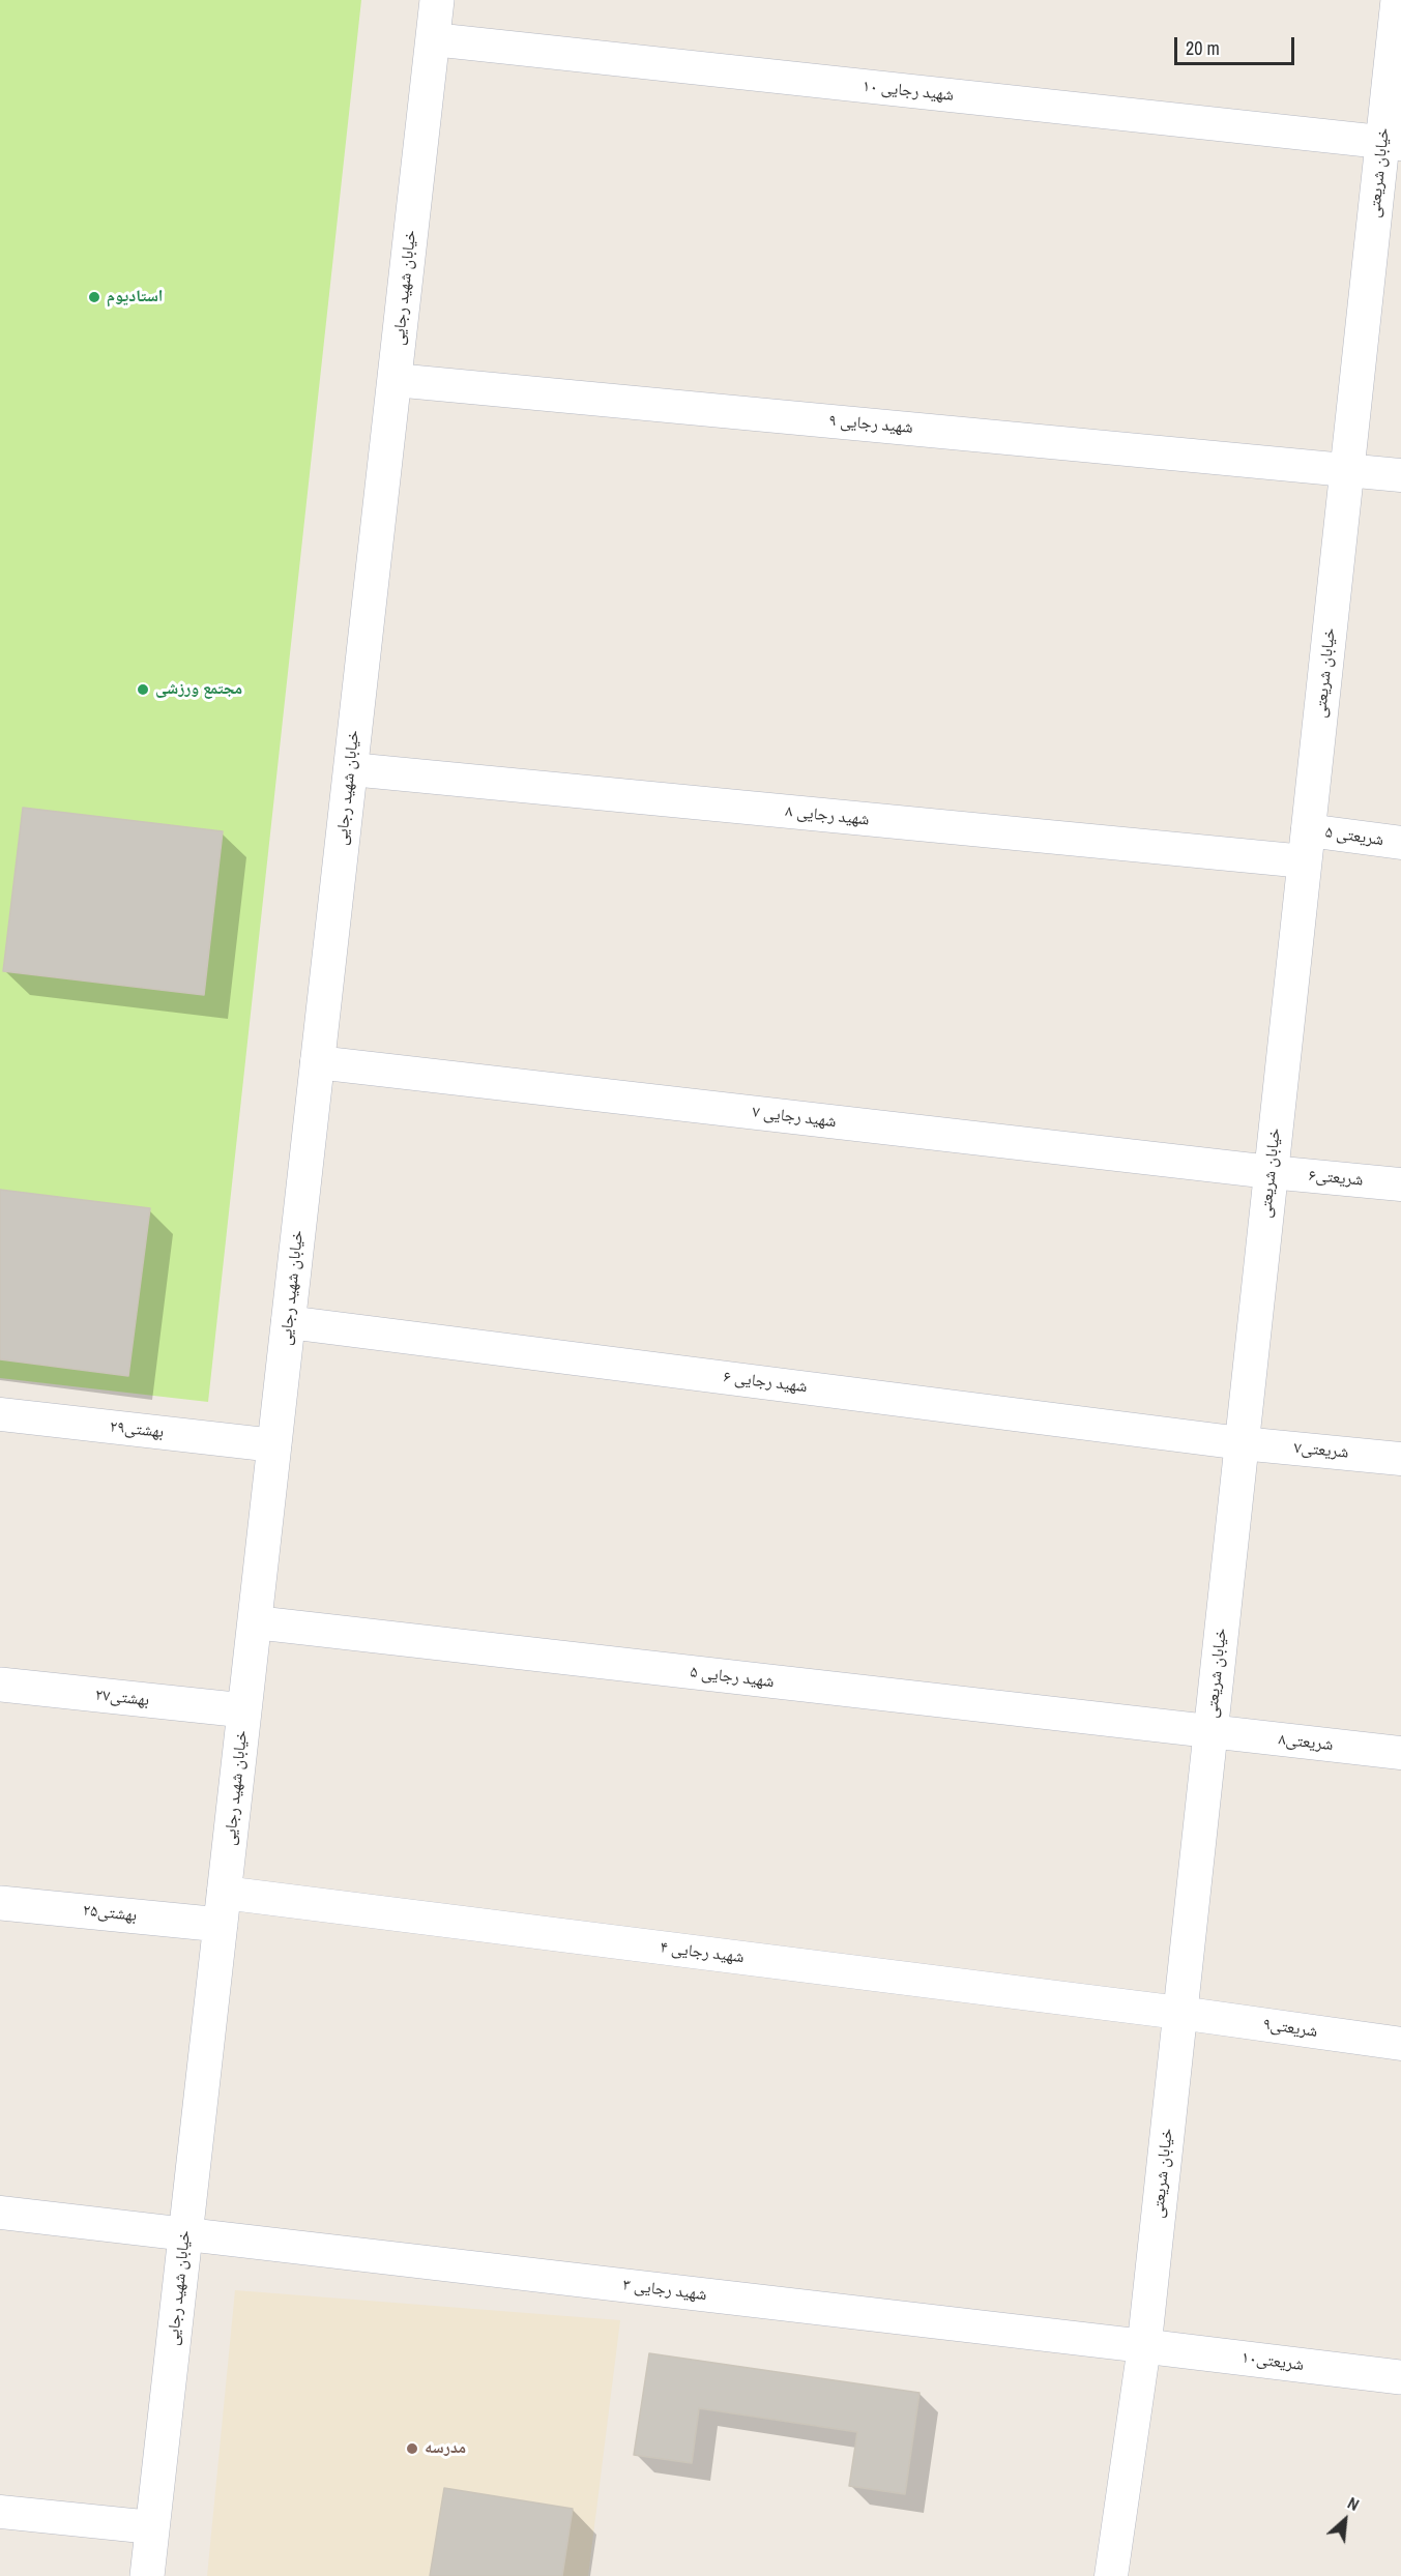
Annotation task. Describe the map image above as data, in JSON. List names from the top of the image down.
{
  "streets": {
    "street": [
      "۱۰ شهید رجایی",
      "خیابان شریعتی",
      "خیابان شهید رجایی",
      "۹ شهید رجایی",
      "۸ شهید رجایی",
      "شریعتی ۵",
      "۷ شهید رجایی",
      "شریعتی۶",
      "۶ شهید رجایی",
      "بهشتی۲۹",
      "شریعتی۷",
      "۵ شهید رجایی",
      "بهشتی۲۷",
      "شریعتی۸",
      "بهشتی۲۵",
      "۴ شهید رجایی",
      "شریعتی۹",
      "۳ شهید رجایی",
      "شریعتی۱۰"
    ]
  },
  "crossings": [
    ["۱۰ شهید رجایی", "خیابان شریعتی"],
    ["۱۰ شهید رجایی", "خیابان شهید رجایی"],
    ["خیابان شریعتی", "۹ شهید رجایی"],
    ["خیابان شریعتی", "۸ شهید رجایی"],
    ["خیابان شریعتی", "شریعتی ۵"],
    ["خیابان شریعتی", "۷ شهید رجایی"],
    ["خیابان شریعتی", "شریعتی۶"],
    ["خیابان شریعتی", "۶ شهید رجایی"],
    ["خیابان شریعتی", "شریعتی۷"],
    ["خیابان شریعتی", "۵ شهید رجایی"],
    ["خیابان شریعتی", "شریعتی۸"],
    ["خیابان شریعتی", "۴ شهید رجایی"],
    ["خیابان شریعتی", "شریعتی۹"],
    ["خیابان شریعتی", "۳ شهید رجایی"],
    ["خیابان شریعتی", "شریعتی۱۰"],
    ["خیابان شهید رجایی", "۹ شهید رجایی"],
    ["خیابان شهید رجایی", "۸ شهید رجایی"],
    ["خیابان شهید رجایی", "۷ شهید رجایی"],
    ["خیابان شهید رجایی", "۶ شهید رجایی"],
    ["خیابان شهید رجایی", "بهشتی۲۹"],
    ["خیابان شهید رجایی", "۵ شهید رجایی"],
    ["خیابان شهید رجایی", "بهشتی۲۷"],
    ["خیابان شهید رجایی", "بهشتی۲۵"],
    ["خیابان شهید رجایی", "۴ شهید رجایی"],
    ["خیابان شهید رجایی", "۳ شهید رجایی"],
    ["۸ شهید رجایی", "شریعتی ۵"],
    ["۷ شهید رجایی", "شریعتی۶"],
    ["۶ شهید رجایی", "شریعتی۷"],
    ["۵ شهید رجایی", "شریعتی۸"],
    ["بهشتی۲۵", "۴ شهید رجایی"],
    ["۴ شهید رجایی", "شریعتی۹"],
    ["۳ شهید رجایی", "شریعتی۱۰"]
  ],
  "places": ["استادیوم", "مجتمع ورزشی", "مدرسه"],
  "scale_bar": "20 m",
  "north": "top right"
}
